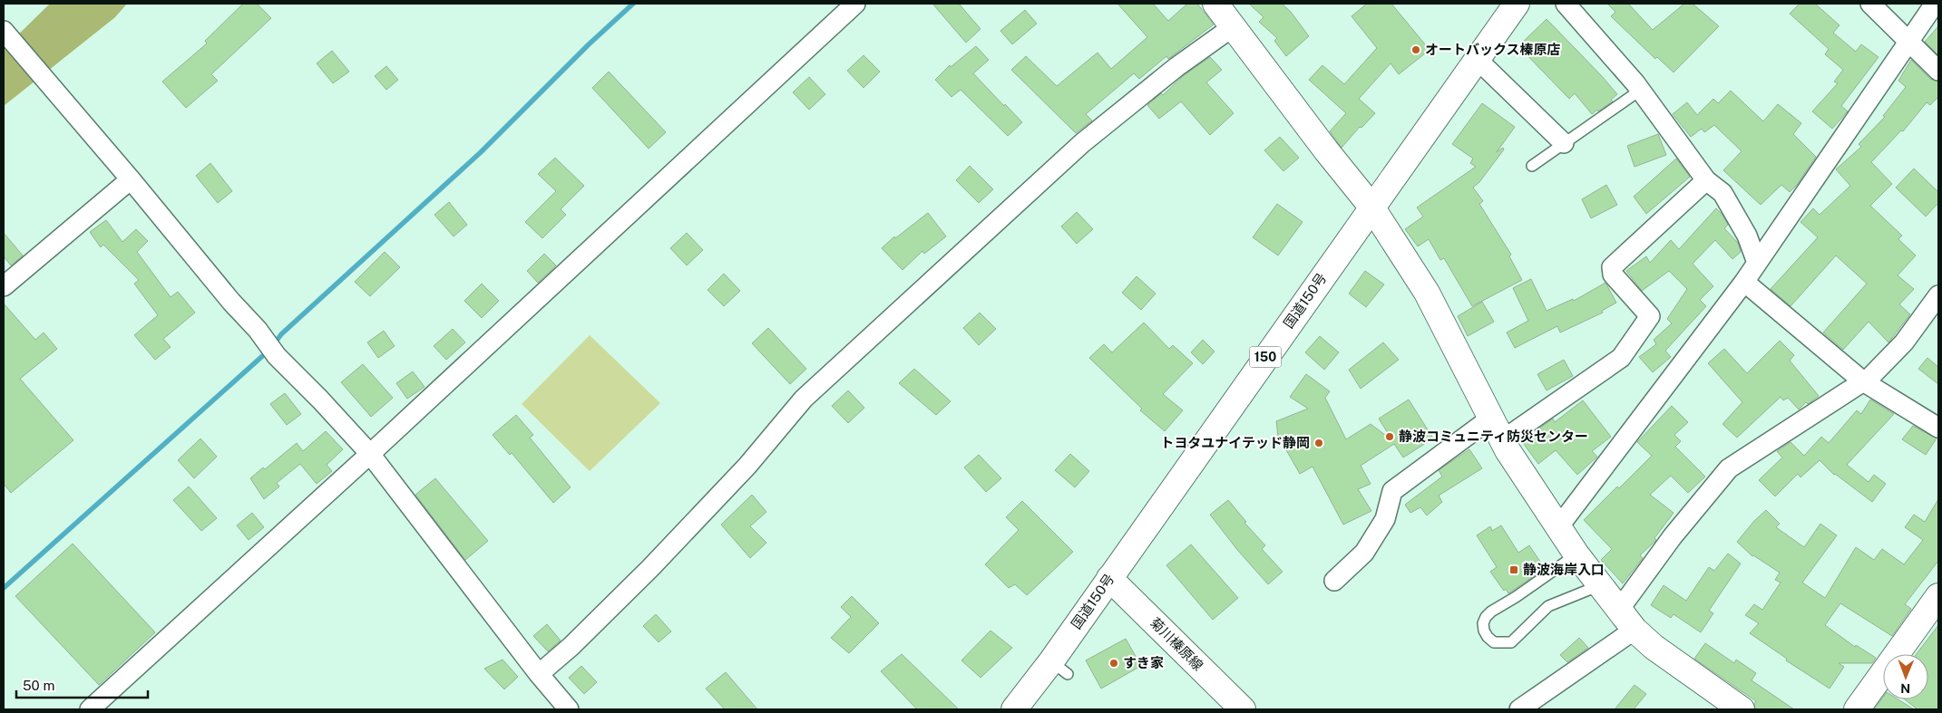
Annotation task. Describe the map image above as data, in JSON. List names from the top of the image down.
{
  "streets": {
    "main road": ["国道150号", "150", "菊川榛原線"]
  },
  "crossings": [
    ["国道150号", "菊川榛原線"]
  ],
  "places": {
    "other": [
      "オートバックス榛原店",
      "静波コミュニティ防災センター",
      "トヨタユナイテッド静岡",
      "すき家"
    ],
    "transit": ["静波海岸入口"]
  },
  "scale_bar": "50 m",
  "north": "bottom"
}
